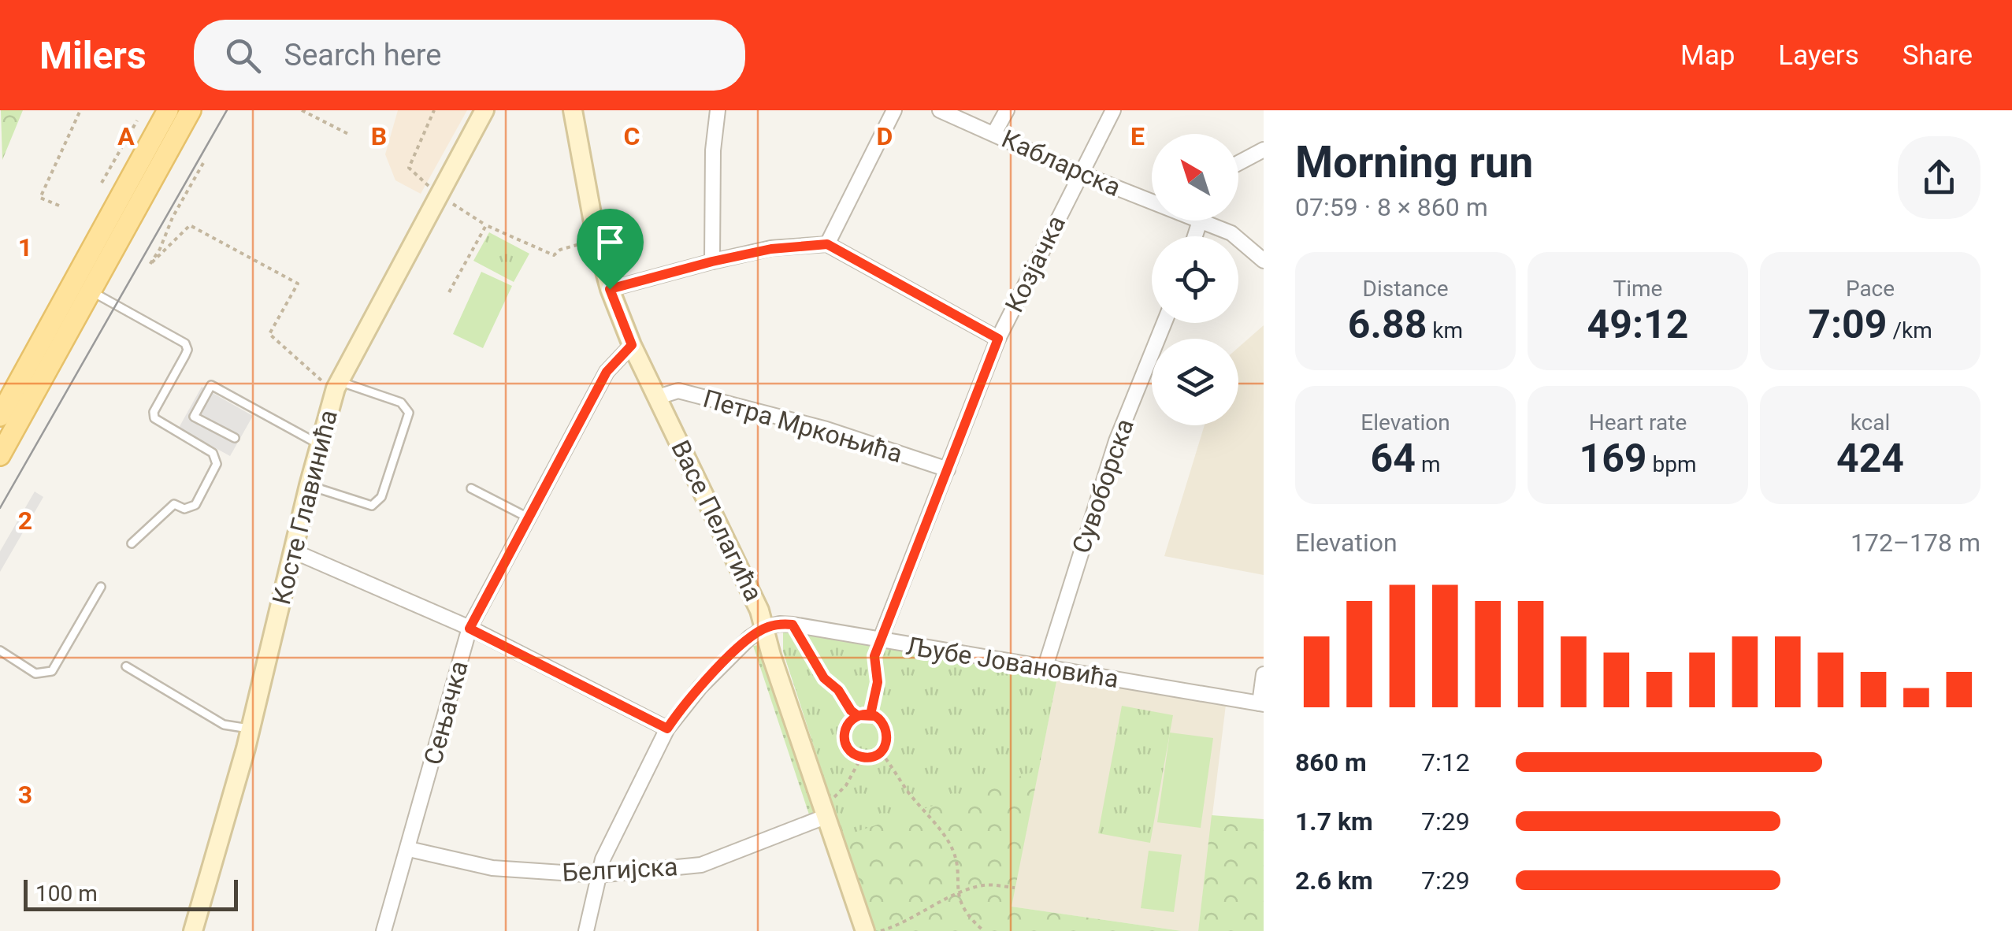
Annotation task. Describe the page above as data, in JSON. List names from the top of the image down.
{
  "streets": {
    "street": [
      "Кабларска",
      "Козјачка",
      "Петра Мркоњића",
      "Сувоборска",
      "Косте Главинића",
      "Васе Пелагића",
      "Љубе Јовановића",
      "Сењачка",
      "Белгијска"
    ]
  },
  "crossings": [
    ["Кабларска", "Козјачка"],
    ["Козјачка", "Петра Мркоњића"],
    ["Козјачка", "Љубе Јовановића"],
    ["Петра Мркоњића", "Васе Пелагића"],
    ["Сувоборска", "Љубе Јовановића"],
    ["Васе Пелагића", "Љубе Јовановића"],
    ["Васе Пелагића", "Сењачка"],
    ["Васе Пелагића", "Белгијска"],
    ["Сењачка", "Белгијска"]
  ],
  "scale_bar": "100 m",
  "north": "top left",
  "page": {
    "header": "Milers",
    "search": "Search here",
    "nav": ["Map", "Layers", "Share"],
    "heading": ["Morning run", "07:59 · 8 × 860 m"],
    "stats": [
      ["Distance", "6.88 km"],
      ["Time", "49:12"],
      ["Pace", "7:09 /km"],
      ["Elevation", "64 m"],
      ["Heart rate", "169 bpm"],
      ["kcal", "424"]
    ],
    "chart": ["Elevation", "172–178 m"],
    "list": [
      {
        "name": "860 m",
        "note": "7:12"
      },
      {
        "name": "1.7 km",
        "note": "7:29"
      },
      {
        "name": "2.6 km",
        "note": "7:29"
      }
    ],
    "scale": "100 m"
  },
  "grid": {
    "columns": [
      "A",
      "B",
      "C",
      "D",
      "E"
    ],
    "rows": ["1", "2", "3"]
  }
}
